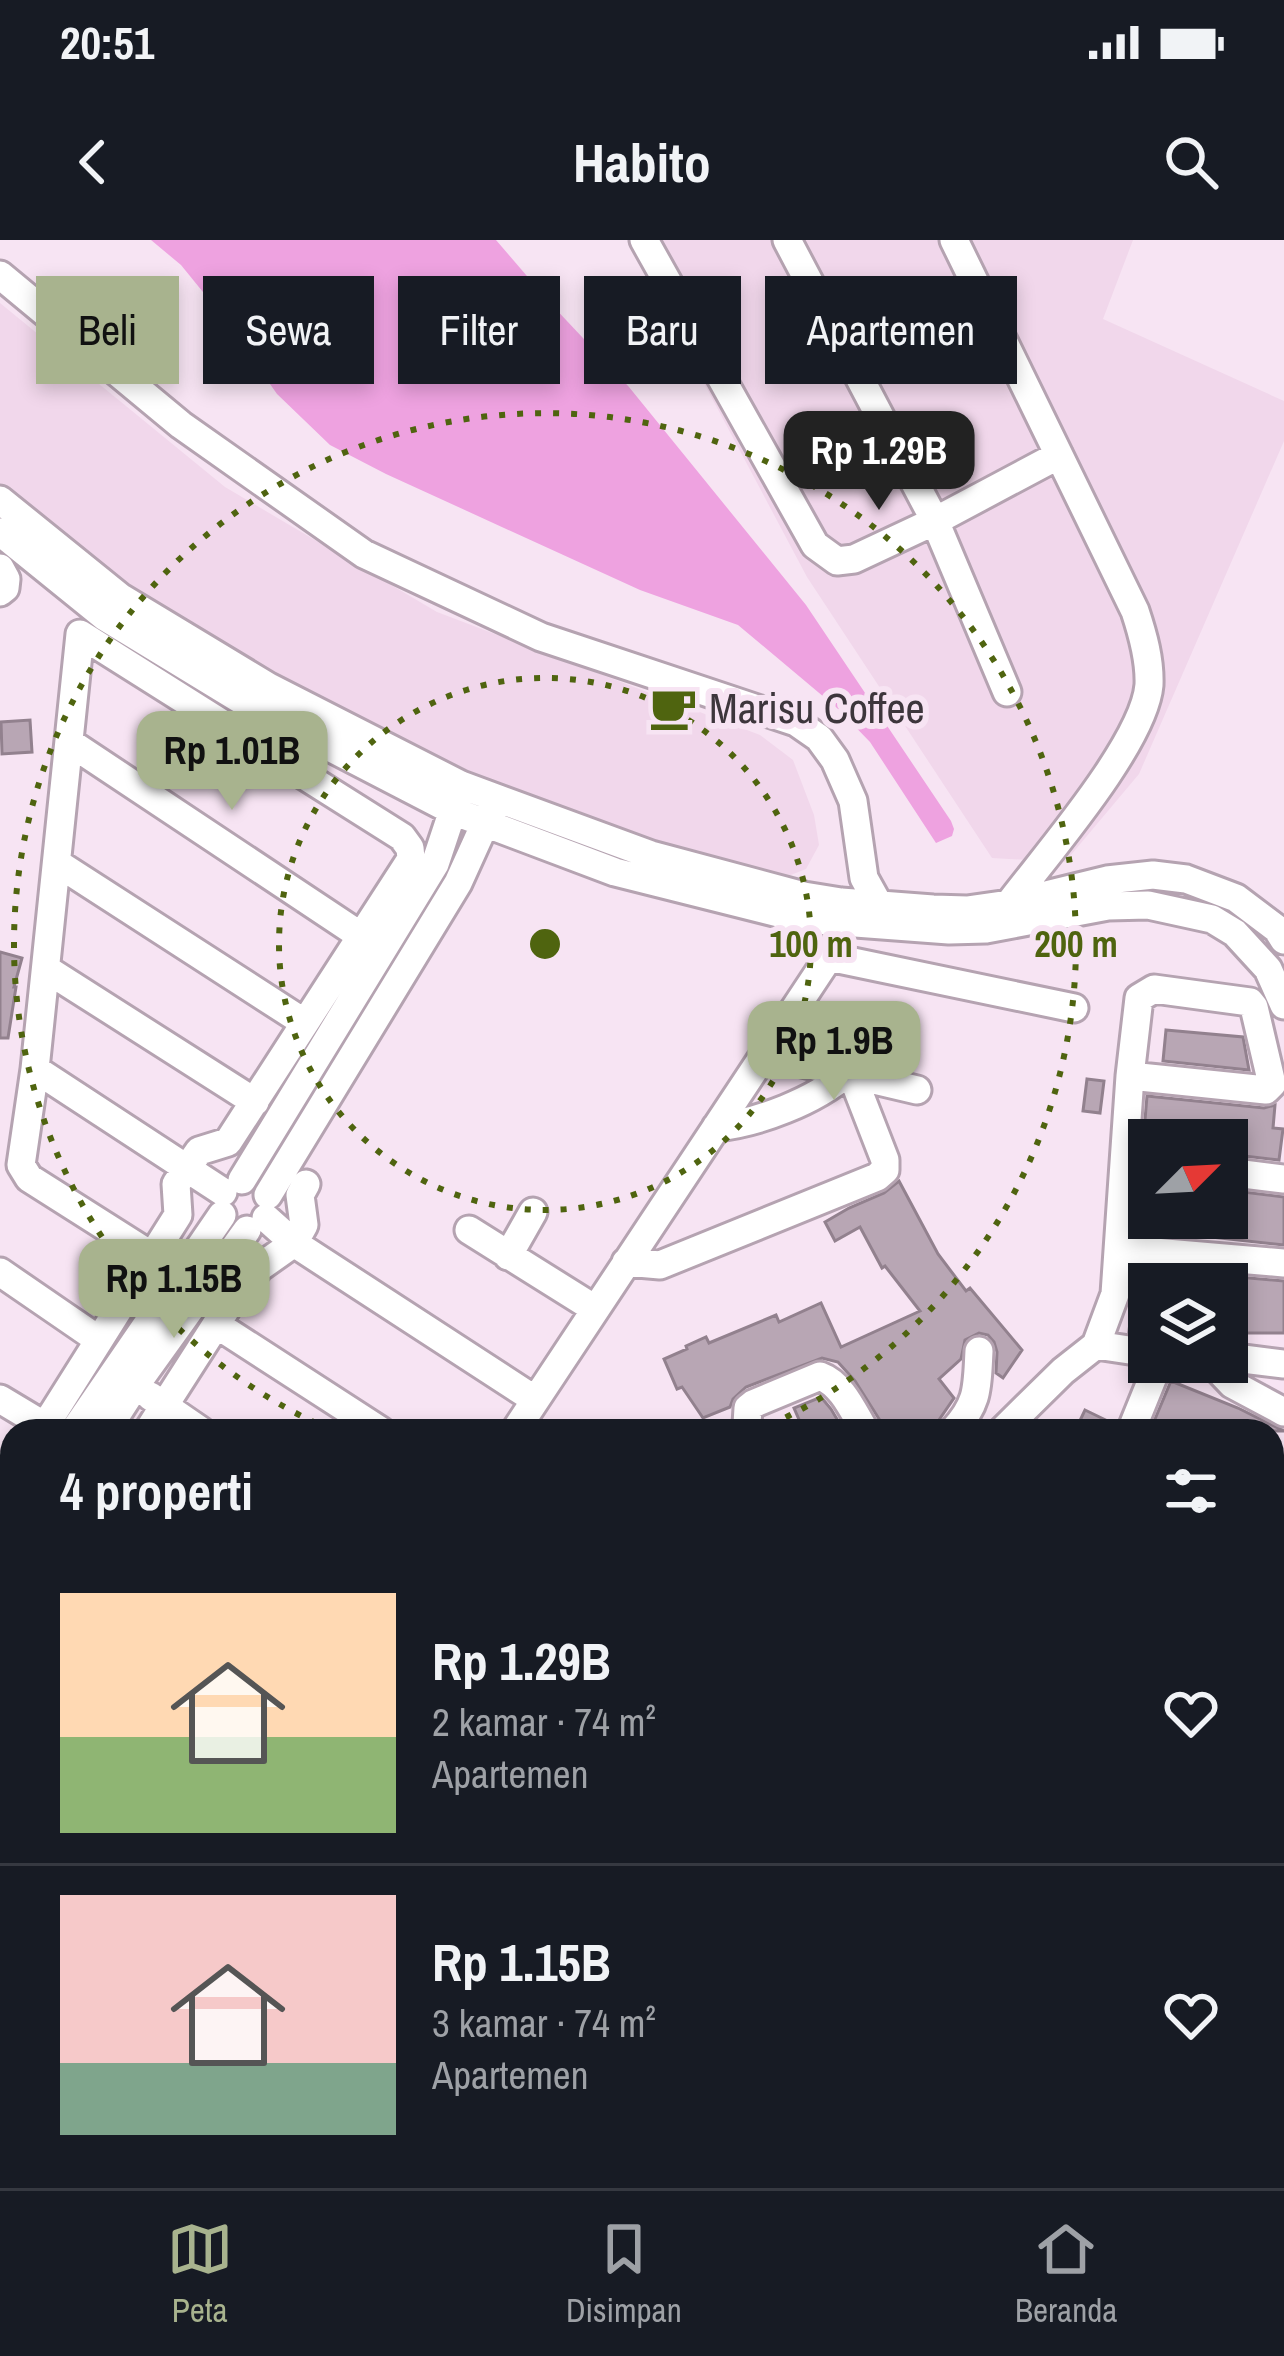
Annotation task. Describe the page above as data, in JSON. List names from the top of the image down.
{
  "places": {
    "cafe": ["Marisu Coffee"]
  },
  "north": "top right",
  "page": {
    "status": "20:51",
    "header": "Habito",
    "chip": [
      "Beli",
      "Sewa",
      "Filter",
      "Baru",
      "Apartemen"
    ],
    "price": [
      "Rp 1.29B",
      "Rp 1.01B",
      "Rp 1.9B",
      "Rp 1.15B"
    ],
    "heading": "4 properti",
    "list": [
      {
        "name": "Rp 1.29B",
        "note": "2 kamar · 74 m² · Apartemen"
      },
      {
        "name": "Rp 1.15B",
        "note": "3 kamar · 74 m² · Apartemen"
      }
    ],
    "tabs": ["Peta", "Disimpan", "Beranda"]
  },
  "rings": ["100 m", "200 m"]
}
